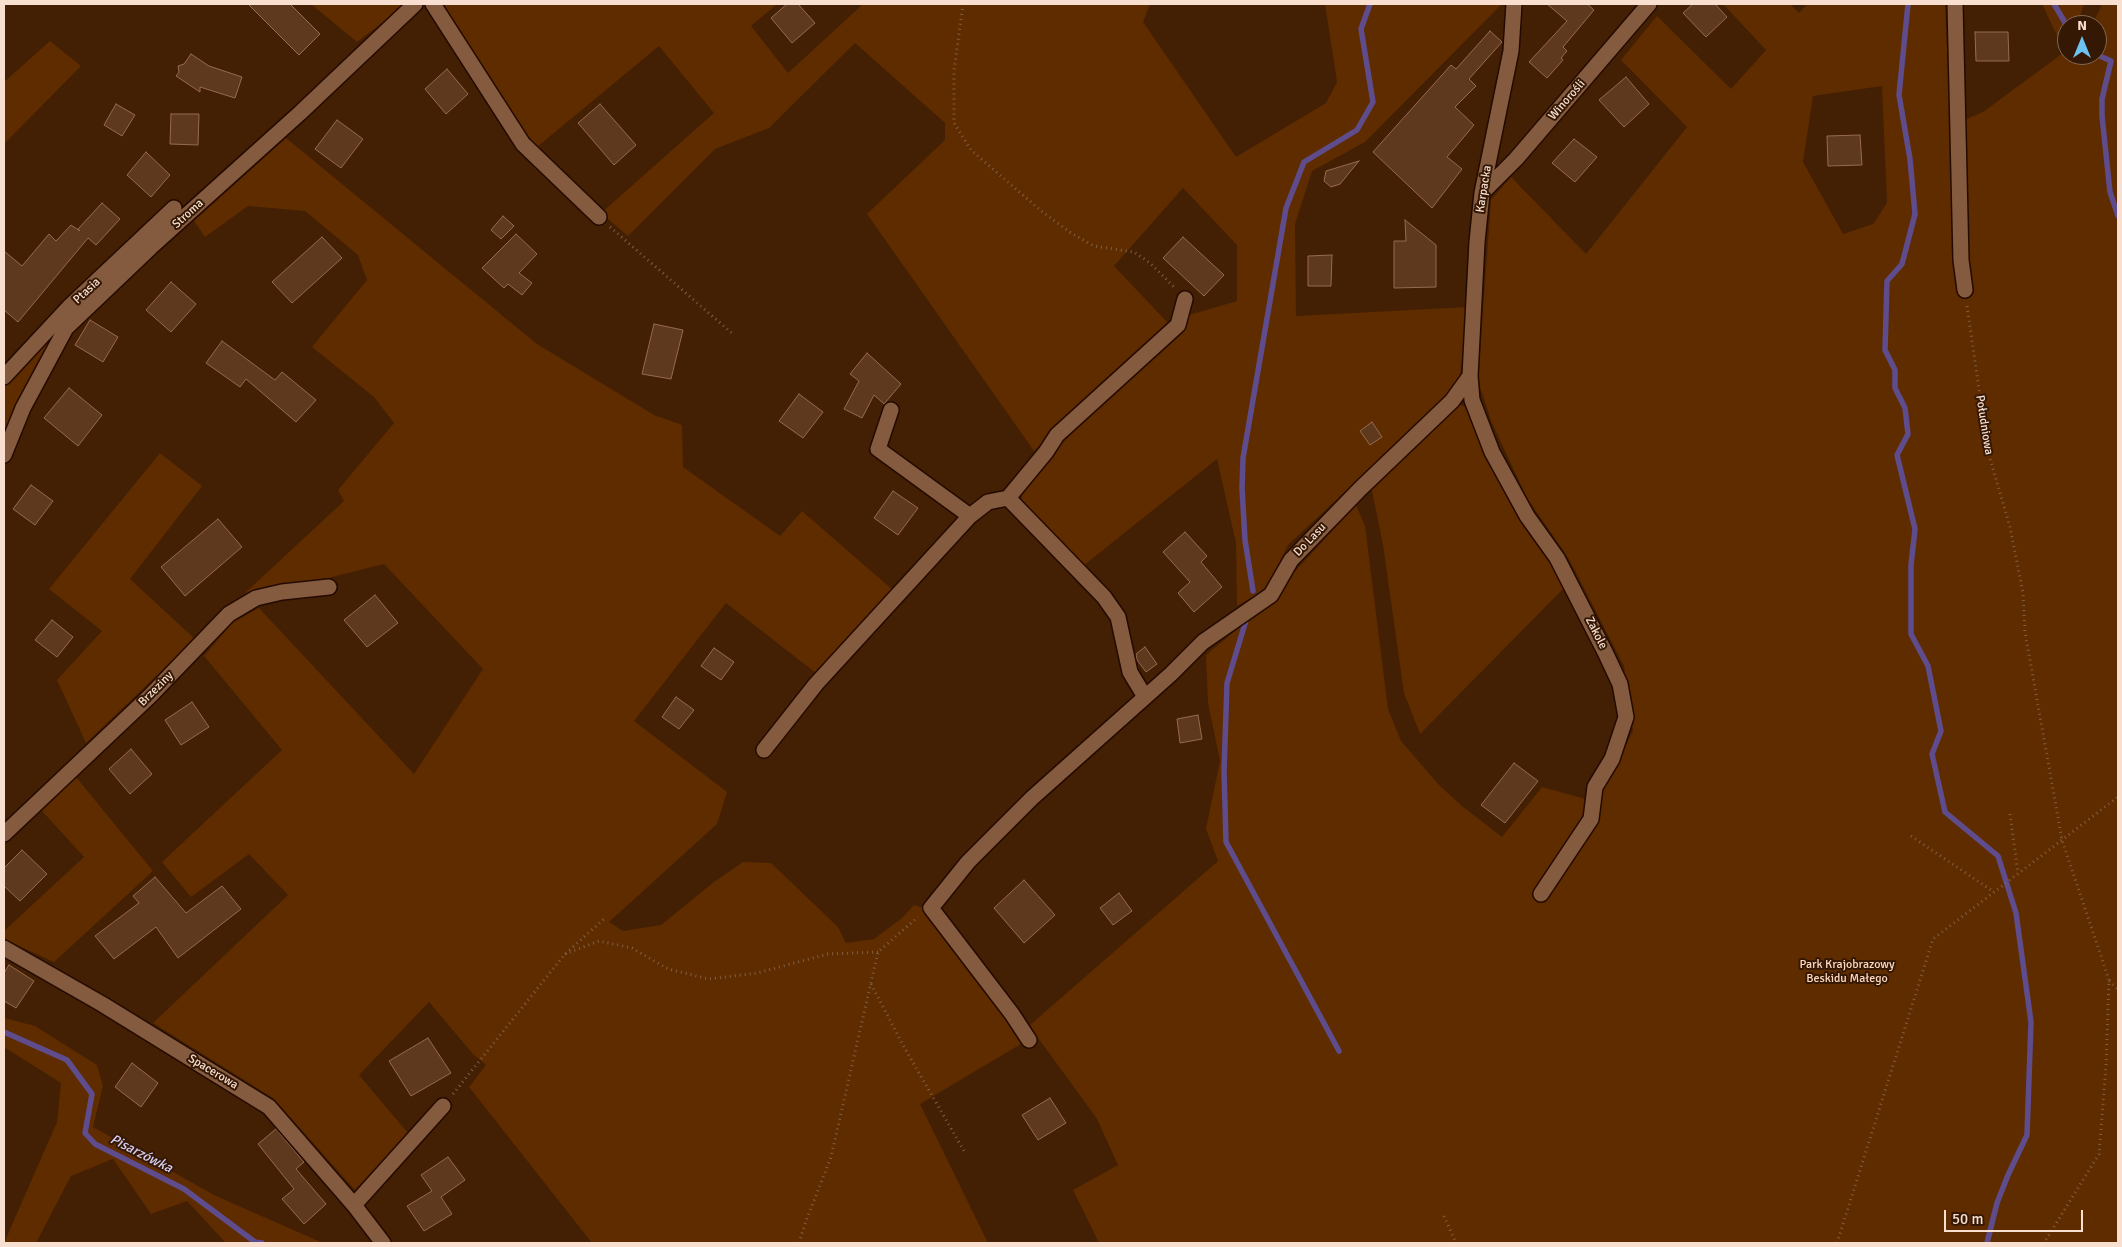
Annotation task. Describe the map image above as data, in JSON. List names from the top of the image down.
{
  "streets": {
    "street": [
      "Winorośli",
      "Karpacka",
      "Stroma",
      "Ptasia",
      "Do Lasu",
      "Zakole",
      "Brzeziny",
      "Spacerowa"
    ],
    "path": ["Południowa"]
  },
  "crossings": [
    ["Winorośli", "Karpacka"],
    ["Karpacka", "Do Lasu"],
    ["Karpacka", "Zakole"],
    ["Stroma", "Ptasia"],
    ["Do Lasu", "Zakole"]
  ],
  "water": ["Pisarzówka"],
  "parks": ["Park Krajobrazowy Beskidu Małego"],
  "scale_bar": "50 m",
  "north": "top"
}
